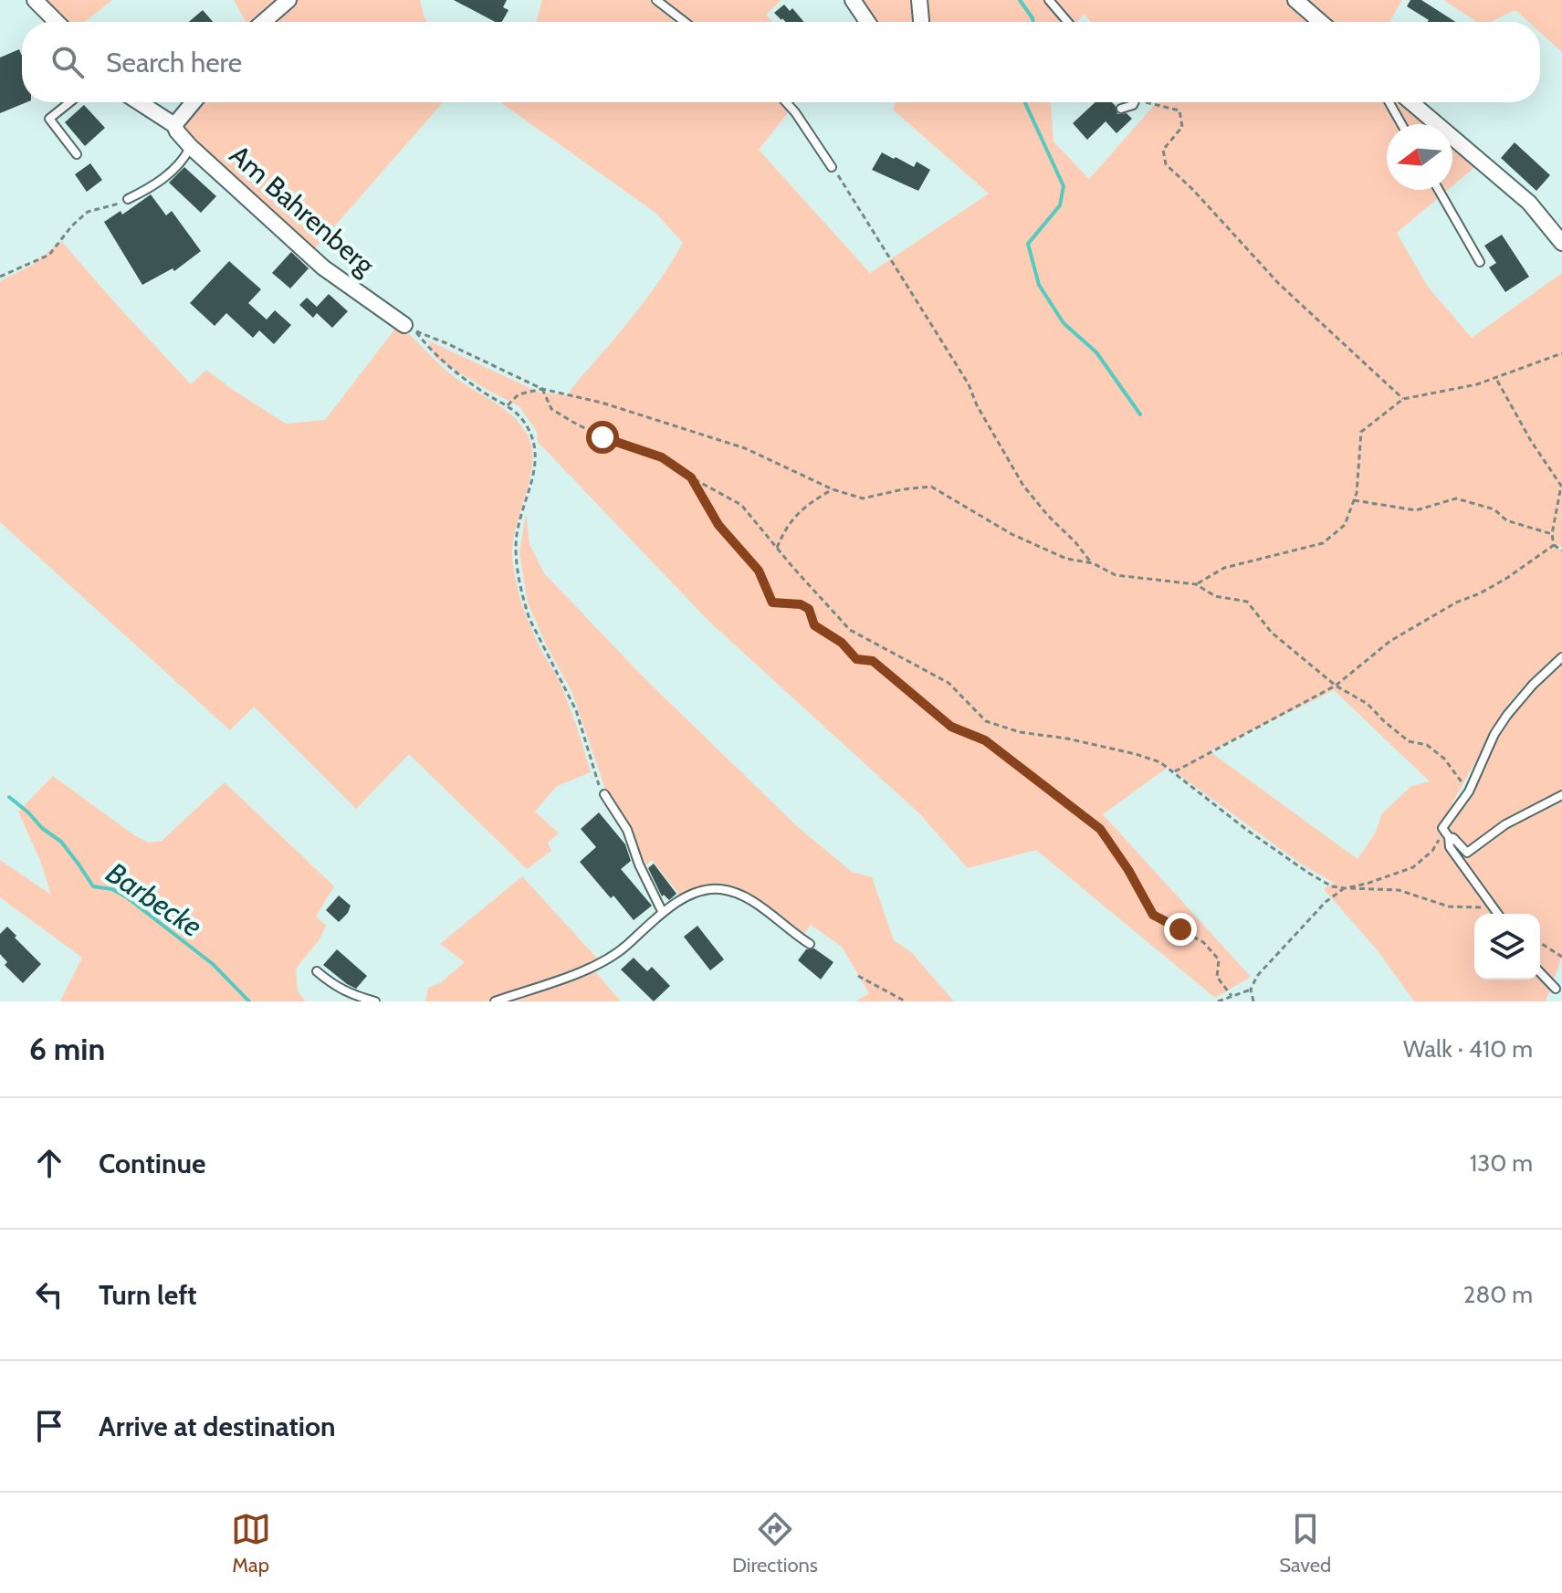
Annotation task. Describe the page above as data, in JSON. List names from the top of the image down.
{
  "streets": {
    "street": ["Am Bahrenberg"]
  },
  "water": ["Barbecke"],
  "north": "left",
  "page": {
    "search": "Search here",
    "heading": ["6 min", "Walk · 410 m"],
    "list": [
      ["Continue", "130 m"],
      ["Turn left", "280 m"],
      "Arrive at destination"
    ],
    "nav": ["Map", "Directions", "Saved"]
  }
}
